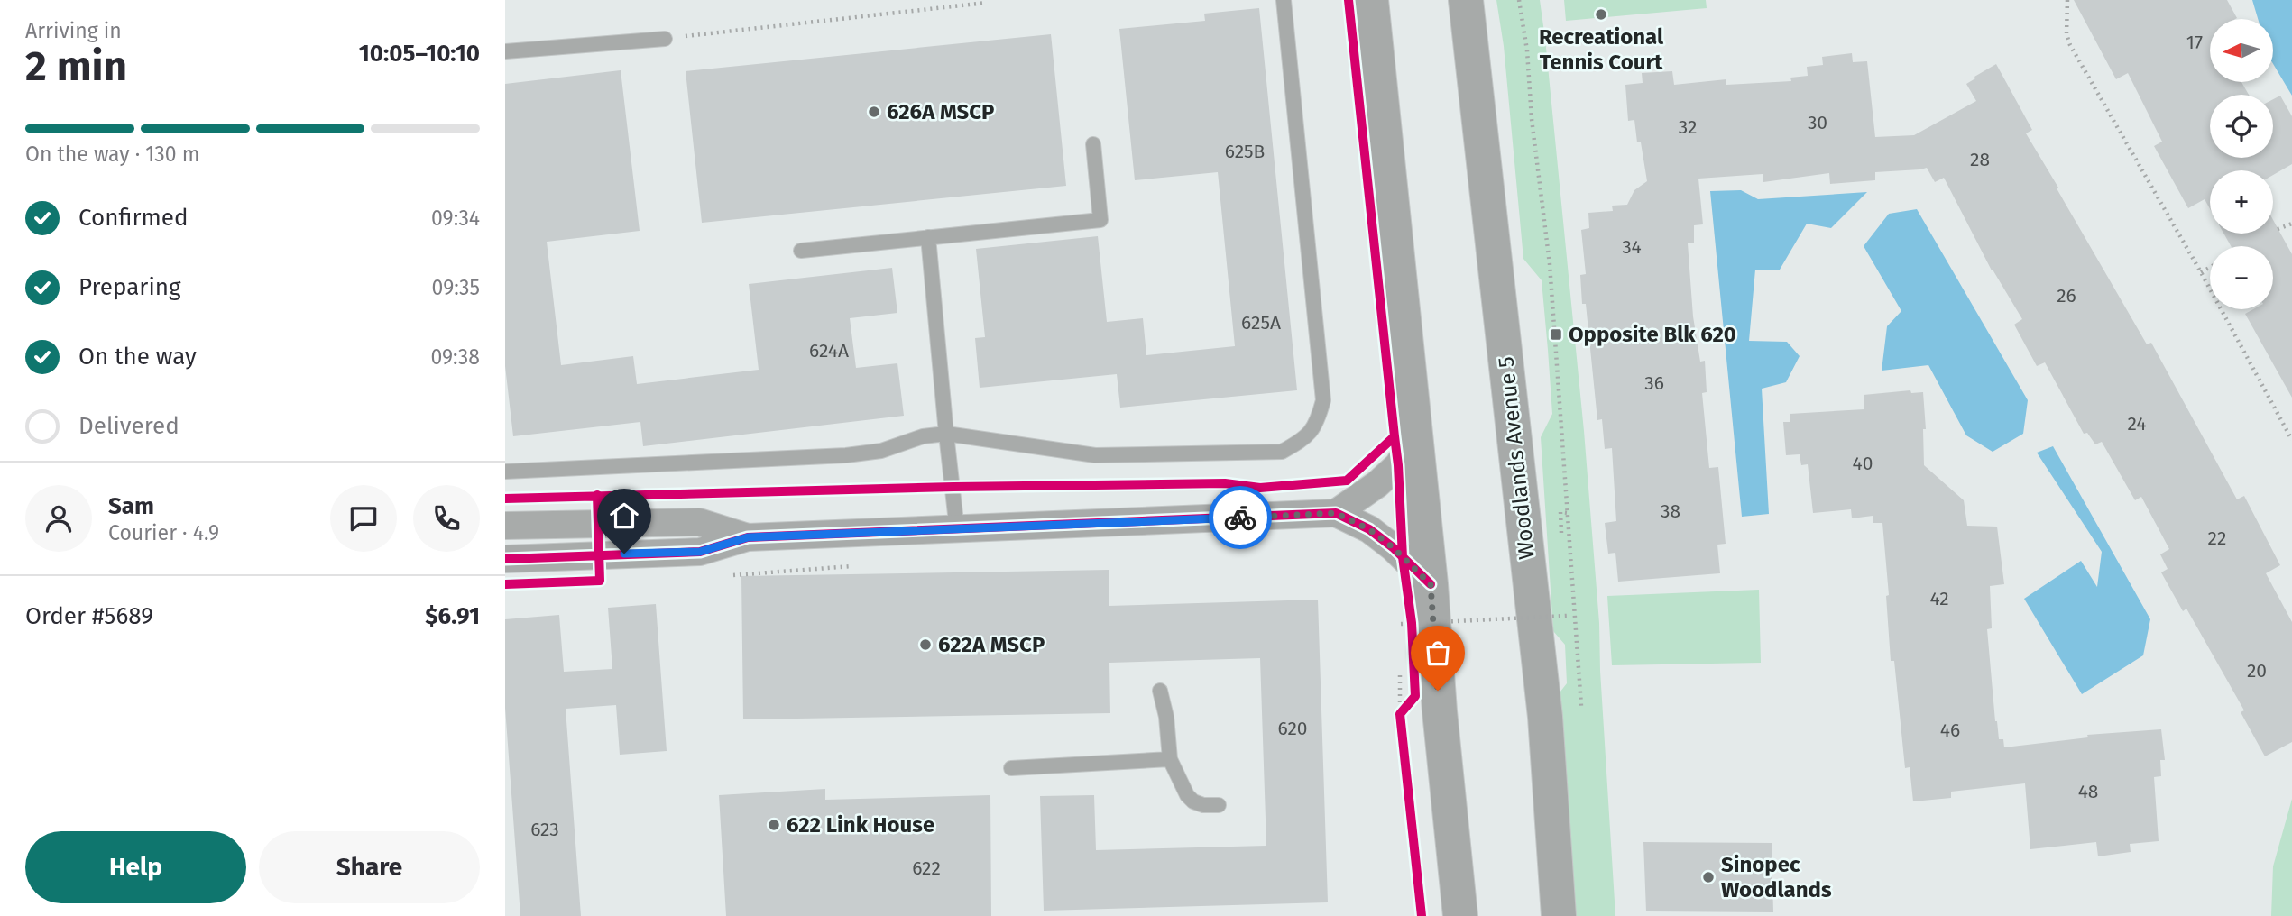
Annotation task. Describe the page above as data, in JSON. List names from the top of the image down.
{
  "streets": {
    "main road": ["Woodlands Avenue 5"]
  },
  "places": {
    "other": [
      "Recreational Tennis Court",
      "626A MSCP",
      "622A MSCP",
      "622 Link House",
      "Sinopec Woodlands"
    ],
    "transit": ["Opposite Blk 620"]
  },
  "house_numbers": [
    "17",
    "30",
    "32",
    "625B",
    "28",
    "34",
    "26",
    "625A",
    "624A",
    "36",
    "24",
    "40",
    "38",
    "22",
    "42",
    "20",
    "620",
    "46",
    "48",
    "623",
    "622"
  ],
  "north": "left",
  "page": {
    "heading": ["2 min", "Arriving in", "10:05–10:10"],
    "panel": [
      "Sam",
      "Courier · 4.9",
      "Order #5689",
      "$6.91"
    ],
    "map_buttons": ["+", "−"],
    "bar": "On the way · 130 m",
    "list": [
      ["Confirmed", "09:34"],
      ["Preparing", "09:35"],
      ["On the way", "09:38"],
      "Delivered"
    ],
    "buttons": ["Help", "Share"]
  }
}
